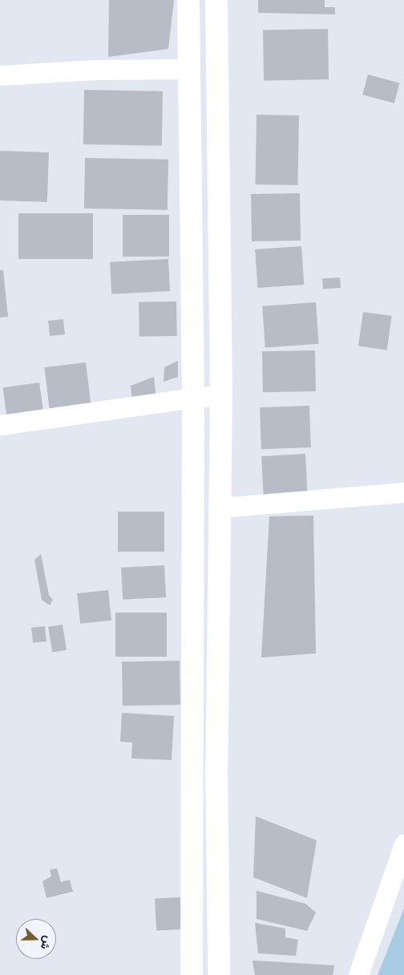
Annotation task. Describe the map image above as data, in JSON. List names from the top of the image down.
{
  "north": "right"
}
